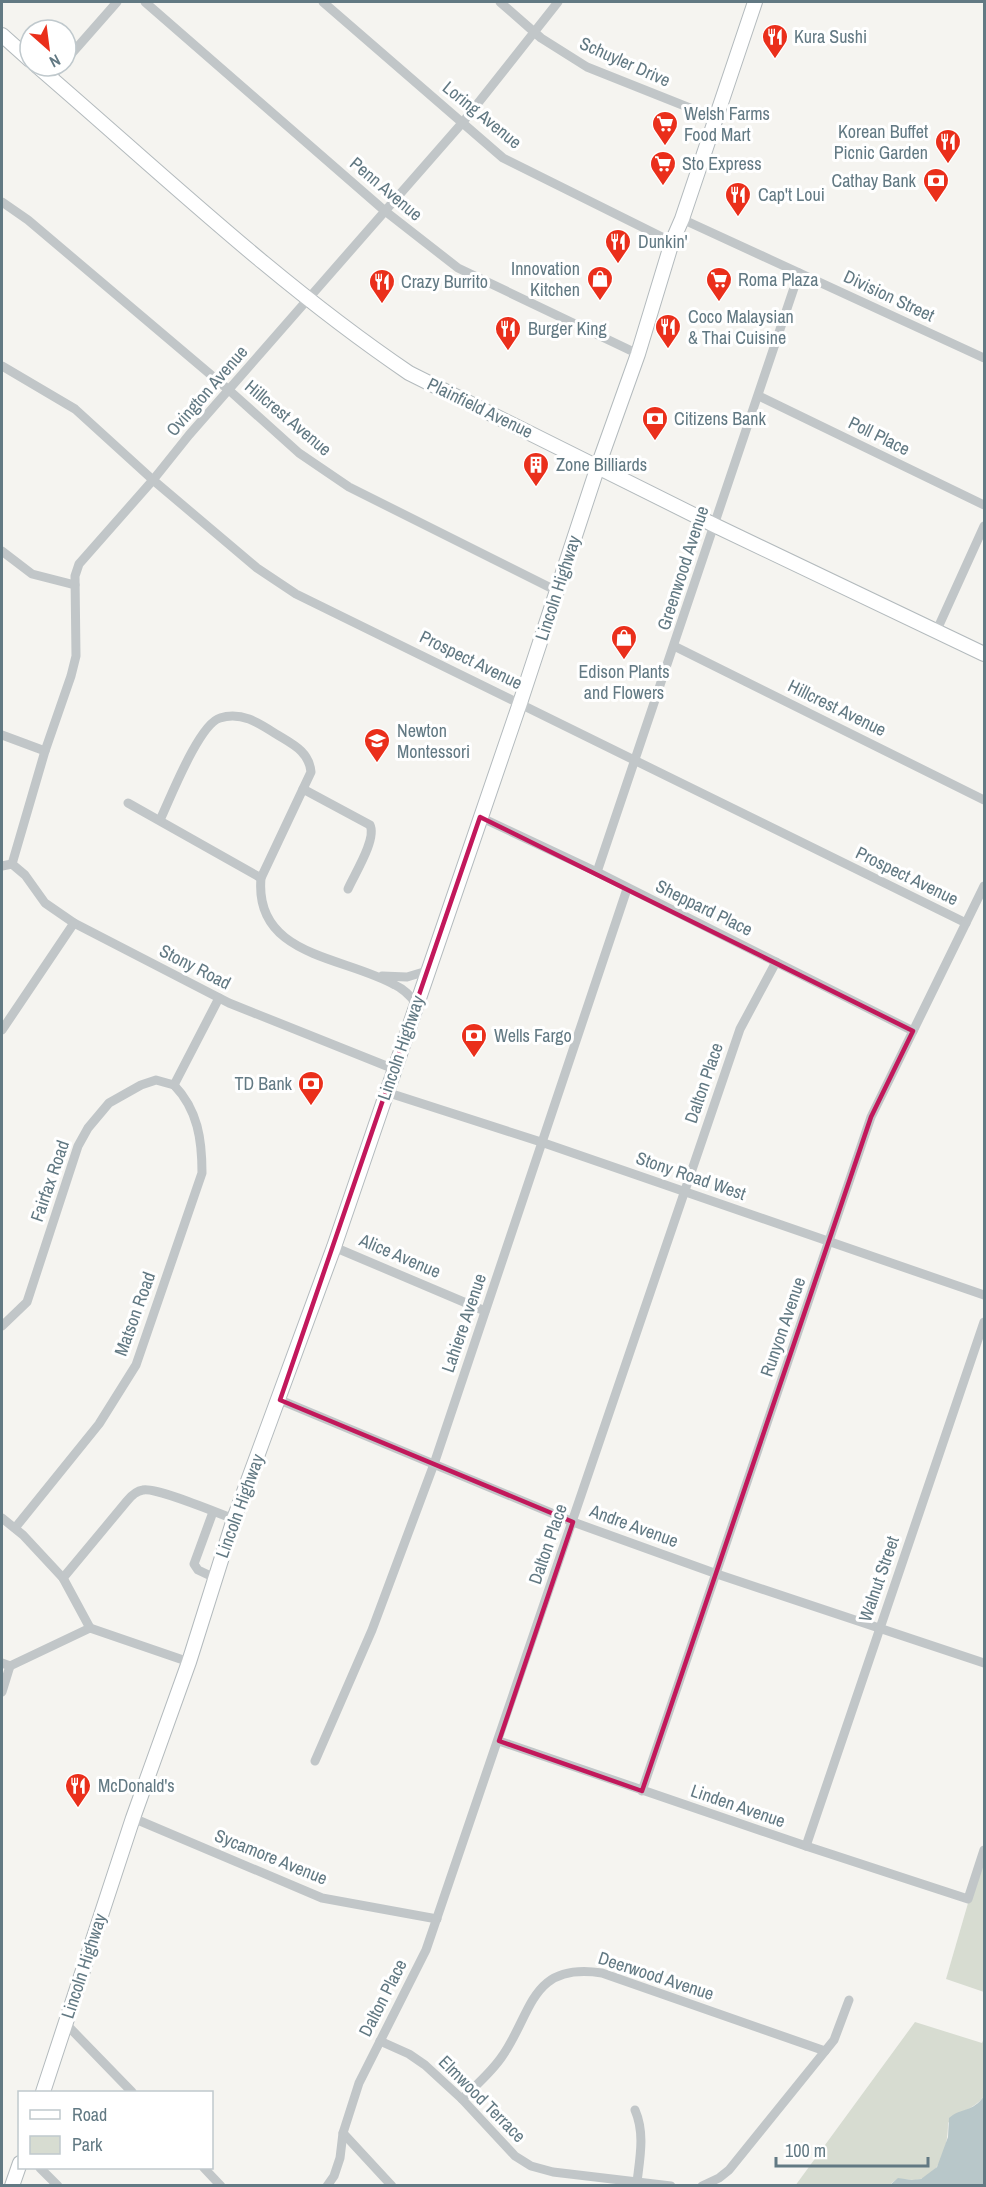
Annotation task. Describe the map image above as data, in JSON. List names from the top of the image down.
{
  "streets": {
    "main road": ["Plainfield Avenue", "Lincoln Highway"],
    "street": [
      "Schuyler Drive",
      "Loring Avenue",
      "Penn Avenue",
      "Division Street",
      "Ovington Avenue",
      "Hillcrest Avenue",
      "Poll Place",
      "Greenwood Avenue",
      "Prospect Avenue",
      "Sheppard Place",
      "Stony Road",
      "Dalton Place",
      "Stony Road West",
      "Fairfax Road",
      "Alice Avenue",
      "Matson Road",
      "Lahiere Avenue",
      "Runyon Avenue",
      "Andre Avenue",
      "Walnut Street",
      "Linden Avenue",
      "Sycamore Avenue",
      "Deerwood Avenue",
      "Elmwood Terrace"
    ]
  },
  "crossings": [
    ["Schuyler Drive", "Ovington Avenue"],
    ["Schuyler Drive", "Lincoln Highway"],
    ["Loring Avenue", "Ovington Avenue"],
    ["Loring Avenue", "Lincoln Highway"],
    ["Penn Avenue", "Ovington Avenue"],
    ["Penn Avenue", "Lincoln Highway"],
    ["Division Street", "Greenwood Avenue"],
    ["Division Street", "Lincoln Highway"],
    ["Ovington Avenue", "Plainfield Avenue"],
    ["Ovington Avenue", "Hillcrest Avenue"],
    ["Ovington Avenue", "Prospect Avenue"],
    ["Ovington Avenue", "Stony Road"],
    ["Plainfield Avenue", "Greenwood Avenue"],
    ["Plainfield Avenue", "Lincoln Highway"],
    ["Hillcrest Avenue", "Greenwood Avenue"],
    ["Hillcrest Avenue", "Lincoln Highway"],
    ["Poll Place", "Greenwood Avenue"],
    ["Greenwood Avenue", "Prospect Avenue"],
    ["Greenwood Avenue", "Sheppard Place"],
    ["Lincoln Highway", "Prospect Avenue"],
    ["Lincoln Highway", "Sheppard Place"],
    ["Lincoln Highway", "Stony Road"],
    ["Lincoln Highway", "Stony Road West"],
    ["Lincoln Highway", "Alice Avenue"],
    ["Lincoln Highway", "Andre Avenue"],
    ["Lincoln Highway", "Sycamore Avenue"],
    ["Prospect Avenue", "Runyon Avenue"],
    ["Sheppard Place", "Dalton Place"],
    ["Sheppard Place", "Lahiere Avenue"],
    ["Sheppard Place", "Runyon Avenue"],
    ["Dalton Place", "Stony Road West"],
    ["Dalton Place", "Andre Avenue"],
    ["Dalton Place", "Linden Avenue"],
    ["Dalton Place", "Sycamore Avenue"],
    ["Dalton Place", "Elmwood Terrace"],
    ["Stony Road West", "Lahiere Avenue"],
    ["Stony Road West", "Runyon Avenue"],
    ["Fairfax Road", "Matson Road"],
    ["Alice Avenue", "Lahiere Avenue"],
    ["Lahiere Avenue", "Andre Avenue"],
    ["Runyon Avenue", "Andre Avenue"],
    ["Runyon Avenue", "Linden Avenue"],
    ["Andre Avenue", "Walnut Street"],
    ["Walnut Street", "Linden Avenue"],
    ["Deerwood Avenue", "Elmwood Terrace"]
  ],
  "places": {
    "restaurant": [
      "Kura Sushi",
      "Korean Buffet Picnic Garden",
      "Cap't Loui",
      "Dunkin'",
      "Crazy Burrito",
      "Coco Malaysian & Thai Cuisine",
      "Burger King",
      "McDonald's"
    ],
    "supermarket": ["Welsh Farms Food Mart", "Sto Express", "Roma Plaza"],
    "bank": [
      "Cathay Bank",
      "Citizens Bank",
      "Wells Fargo",
      "TD Bank"
    ],
    "shop": ["Innovation Kitchen", "Edison Plants and Flowers"],
    "building": ["Zone Billiards"],
    "school or university": ["Newton Montessori"]
  },
  "legend": ["Road", "Park"],
  "scale_bar": "100 m",
  "north": "bottom right"
}
